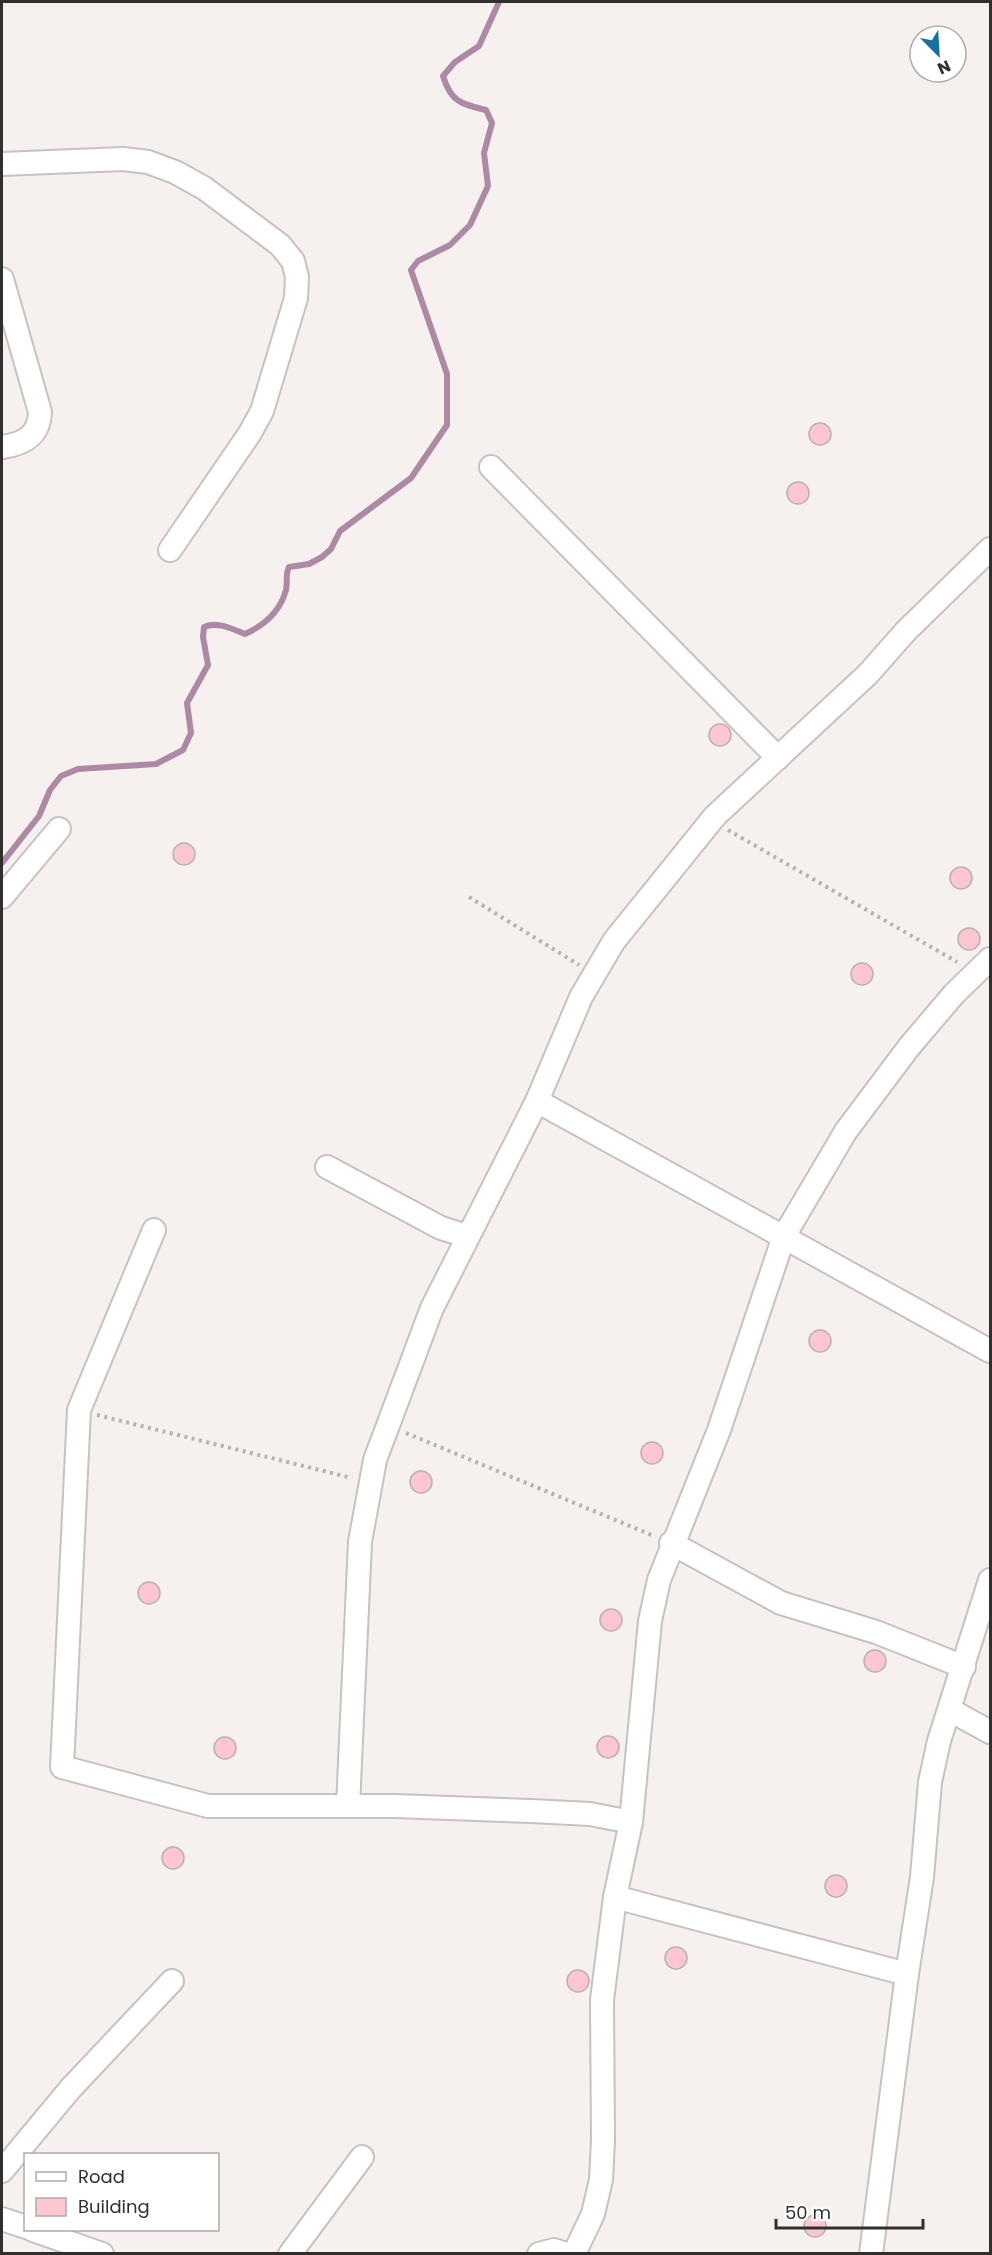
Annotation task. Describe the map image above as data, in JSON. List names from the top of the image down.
{
  "legend": ["Road", "Building"],
  "scale_bar": "50 m",
  "north": "bottom right"
}
